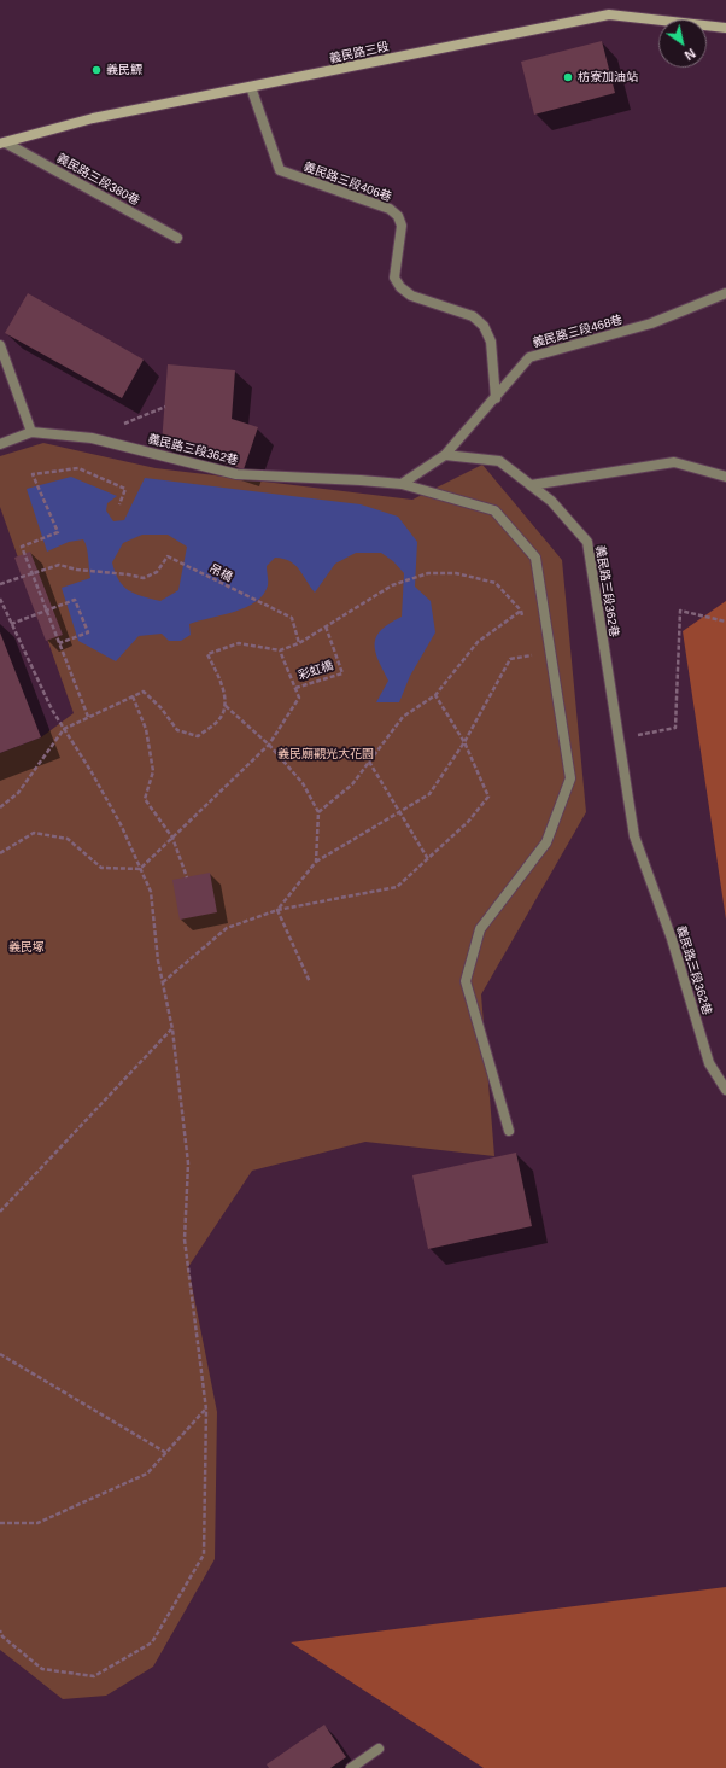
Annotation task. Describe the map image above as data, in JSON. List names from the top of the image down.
{
  "streets": {
    "main road": ["義民路三段"],
    "lane": [
      "義民路三段380巷",
      "義民路三段406巷",
      "義民路三段468巷",
      "義民路三段362巷"
    ],
    "path": ["吊橋", "彩虹橋"]
  },
  "crossings": [
    ["義民路三段", "義民路三段380巷"],
    ["義民路三段", "義民路三段406巷"],
    ["義民路三段406巷", "義民路三段468巷"],
    ["義民路三段468巷", "義民路三段362巷"]
  ],
  "parks": ["義民廟觀光大花園", "義民塚"],
  "places": ["義民鰾", "枋寮加油站"],
  "north": "bottom right"
}
